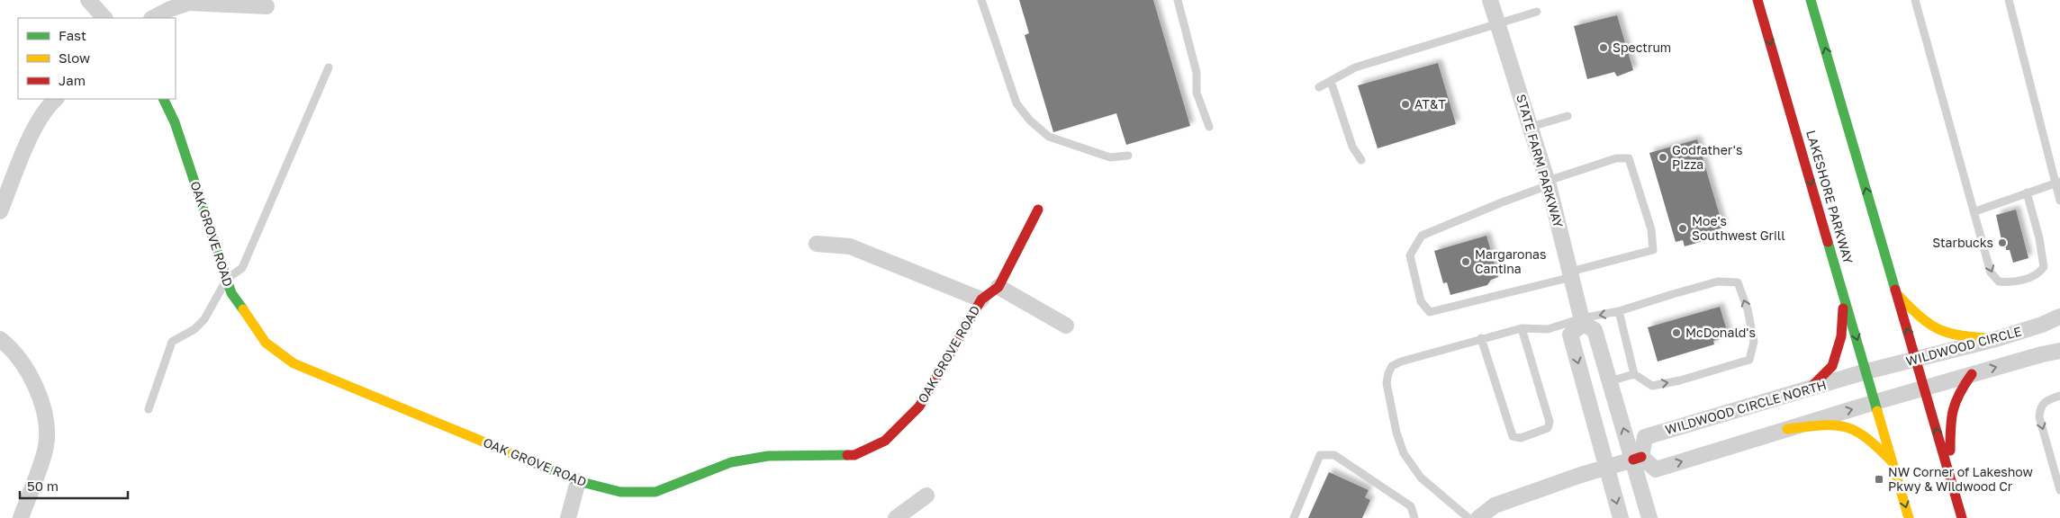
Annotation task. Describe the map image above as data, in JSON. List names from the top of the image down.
{
  "streets": {
    "main road": ["LAKESHORE PARKWAY", "OAK GROVE ROAD"],
    "street": ["STATE FARM PARKWAY", "WILDWOOD CIRCLE", "WILDWOOD CIRCLE NORTH"]
  },
  "crossings": [
    ["LAKESHORE PARKWAY", "WILDWOOD CIRCLE"],
    ["LAKESHORE PARKWAY", "WILDWOOD CIRCLE NORTH"],
    ["WILDWOOD CIRCLE", "WILDWOOD CIRCLE NORTH"]
  ],
  "places": {
    "other": [
      "Spectrum",
      "AT&T",
      "Godfather's Pizza",
      "Moe's Southwest Grill",
      "Starbucks",
      "Margaronas Cantina",
      "McDonald's"
    ],
    "transit": ["NW Corner of Lakeshow Pkwy & Wildwood Cr"]
  },
  "legend": ["Fast", "Slow", "Jam"],
  "scale_bar": "50 m"
}
